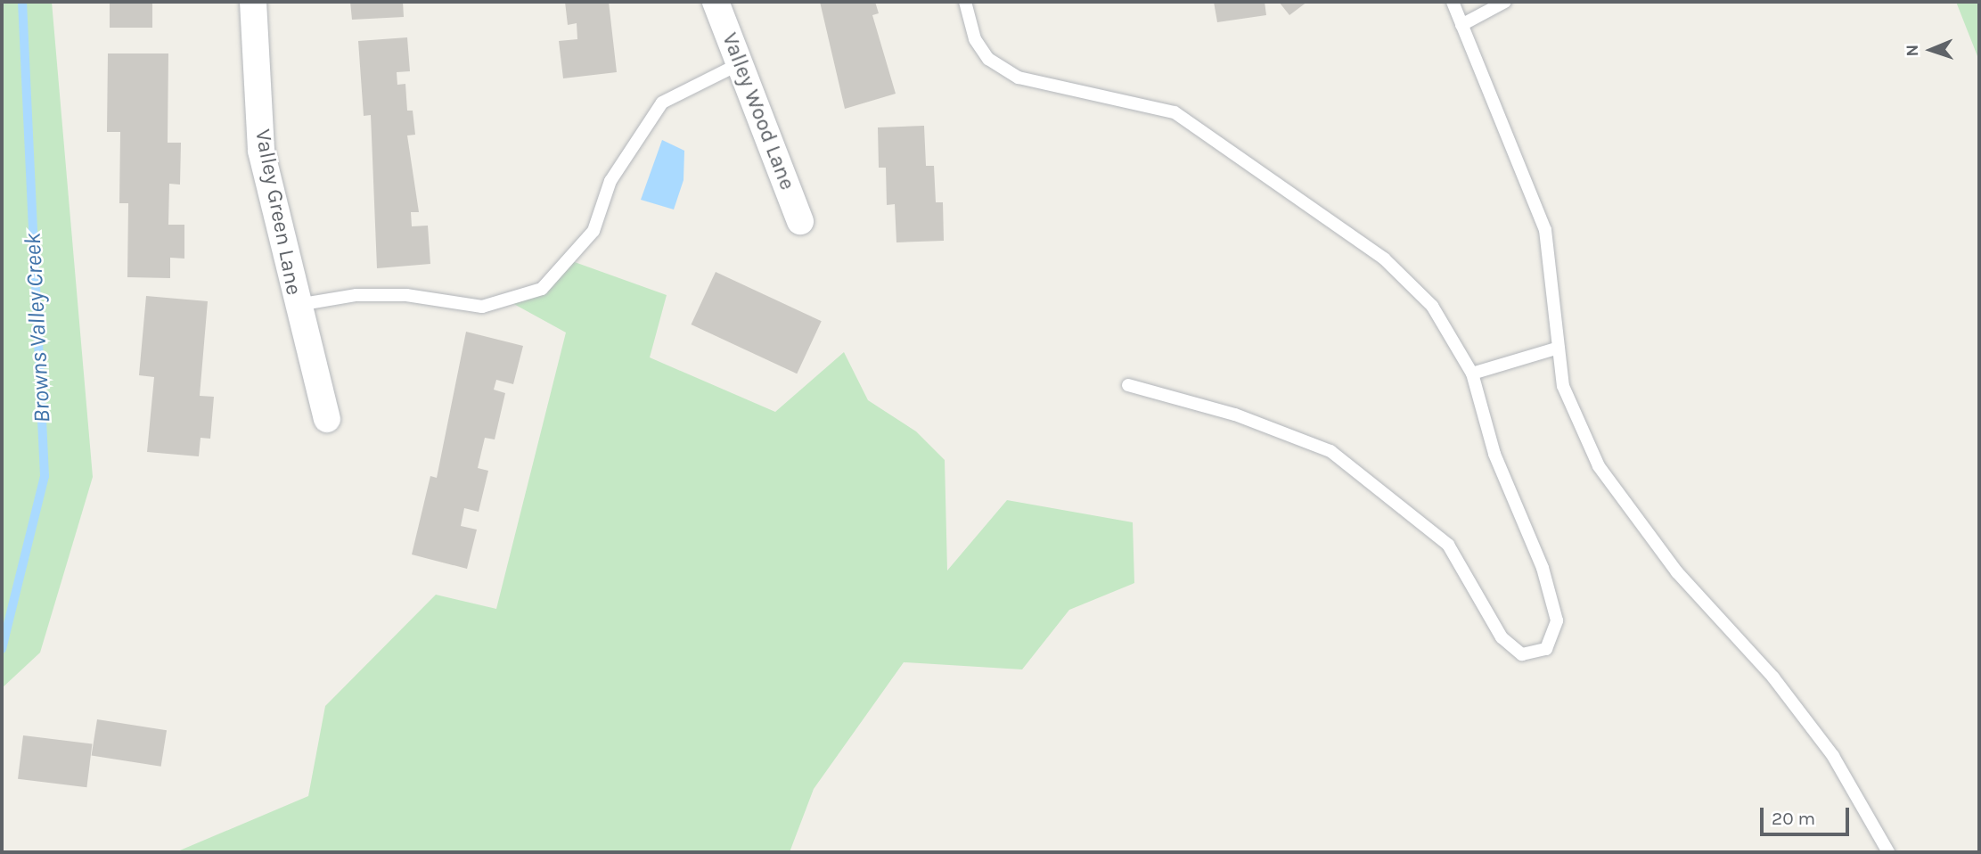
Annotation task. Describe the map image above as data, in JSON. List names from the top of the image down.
{
  "streets": {
    "street": ["Valley Wood Lane", "Valley Green Lane"]
  },
  "water": ["Browns Valley Creek"],
  "scale_bar": "20 m",
  "north": "left"
}
